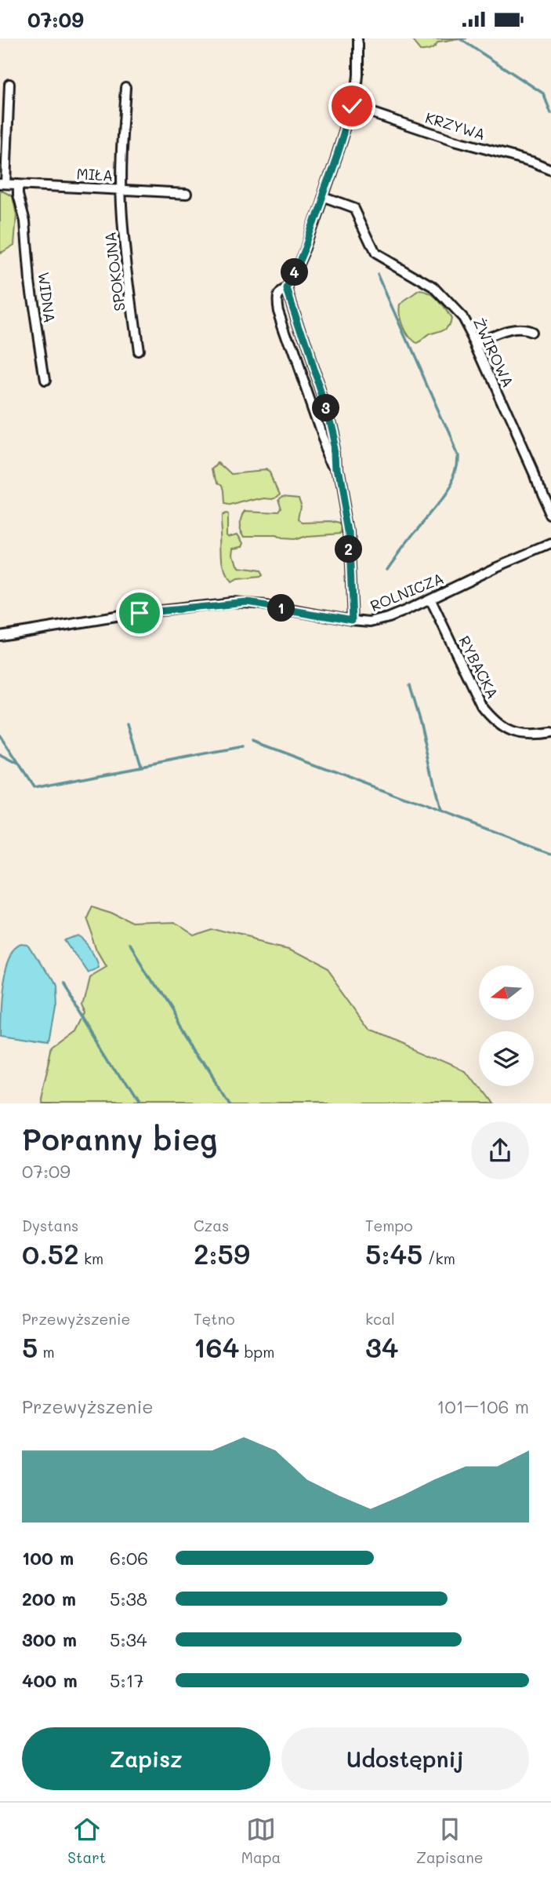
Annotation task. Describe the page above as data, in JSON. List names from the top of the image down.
{
  "streets": {
    "street": [
      "KRZYWA",
      "MIŁA",
      "SPOKOJNA",
      "WIDNA",
      "ŻWIROWA",
      "ROLNICZA",
      "RYBACKA"
    ]
  },
  "crossings": [
    ["MIŁA", "SPOKOJNA"],
    ["MIŁA", "WIDNA"],
    ["ROLNICZA", "RYBACKA"]
  ],
  "north": "left",
  "page": {
    "status": "07:09",
    "pins": [
      "4",
      "3",
      "2",
      "1"
    ],
    "heading": ["Poranny bieg", "07:09"],
    "stats": [
      ["Dystans", "0.52 km"],
      ["Czas", "2:59"],
      ["Tempo", "5:45 /km"],
      ["Przewyższenie", "5 m"],
      ["Tętno", "164 bpm"],
      ["kcal", "34"]
    ],
    "chart": ["Przewyższenie", "101–106 m"],
    "list": [
      {
        "name": "100 m",
        "note": "6:06"
      },
      {
        "name": "200 m",
        "note": "5:38"
      },
      {
        "name": "300 m",
        "note": "5:34"
      },
      {
        "name": "400 m",
        "note": "5:17"
      }
    ],
    "buttons": ["Zapisz", "Udostępnij"],
    "tabs": ["Start", "Mapa", "Zapisane"]
  }
}
